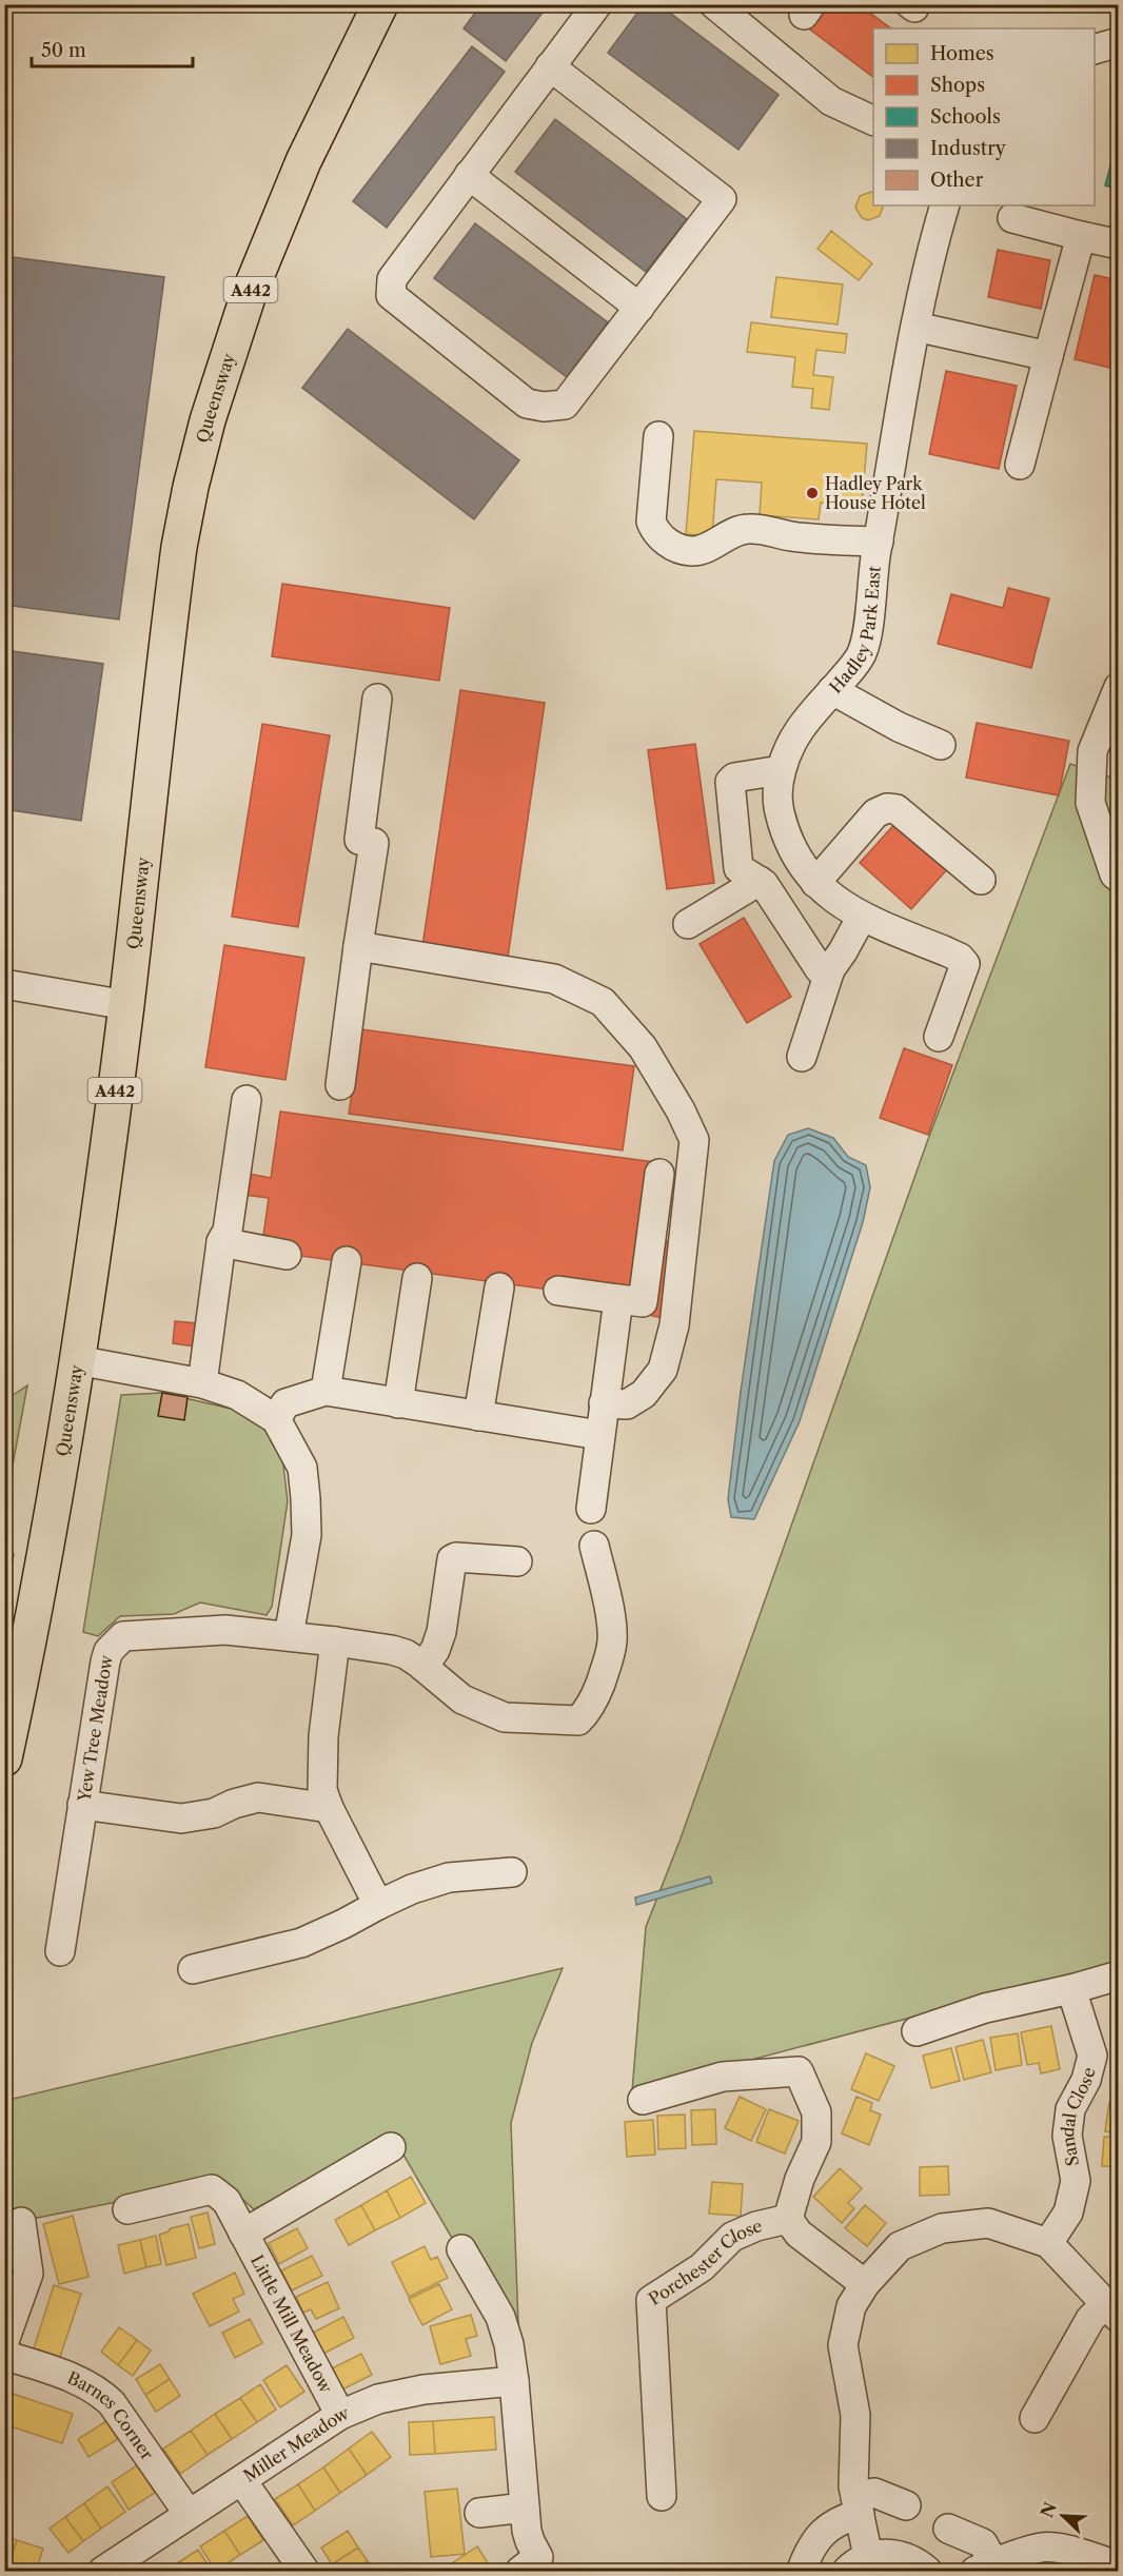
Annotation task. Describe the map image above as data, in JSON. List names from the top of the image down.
{
  "streets": {
    "main road": ["A442", "Queensway"],
    "street": [
      "Hadley Park East",
      "Yew Tree Meadow",
      "Sandal Close",
      "Porchester Close",
      "Little Mill Meadow",
      "Barnes Corner",
      "Miller Meadow"
    ]
  },
  "crossings": [
    ["Little Mill Meadow", "Miller Meadow"],
    ["Barnes Corner", "Miller Meadow"]
  ],
  "places": ["Hadley Park House Hotel"],
  "legend": [
    "Homes",
    "Shops",
    "Schools",
    "Industry",
    "Other"
  ],
  "scale_bar": "50 m",
  "north": "top left"
}
